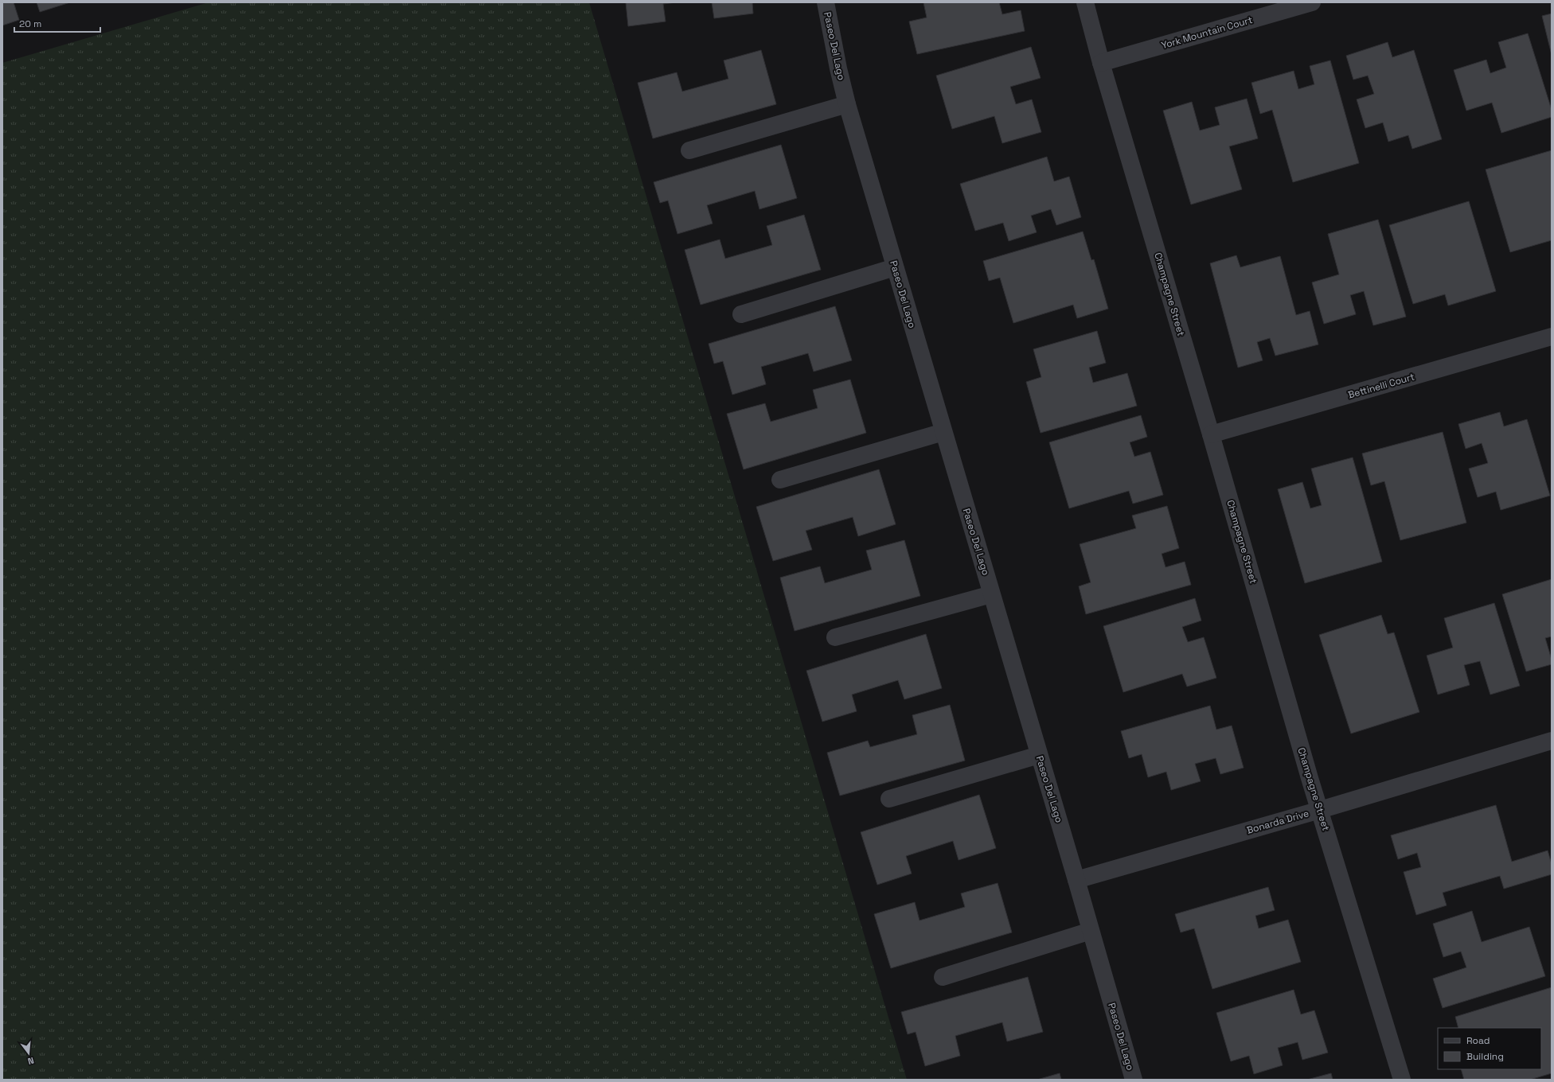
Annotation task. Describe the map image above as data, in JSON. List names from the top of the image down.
{
  "streets": {
    "street": [
      "York Mountain Court",
      "Paseo Del Lago",
      "Champagne Street",
      "Bettinelli Court",
      "Bonarda Drive"
    ]
  },
  "crossings": [
    ["York Mountain Court", "Champagne Street"],
    ["Paseo Del Lago", "Bonarda Drive"],
    ["Champagne Street", "Bettinelli Court"],
    ["Champagne Street", "Bonarda Drive"]
  ],
  "legend": ["Road", "Building"],
  "scale_bar": "20 m",
  "north": "bottom"
}
